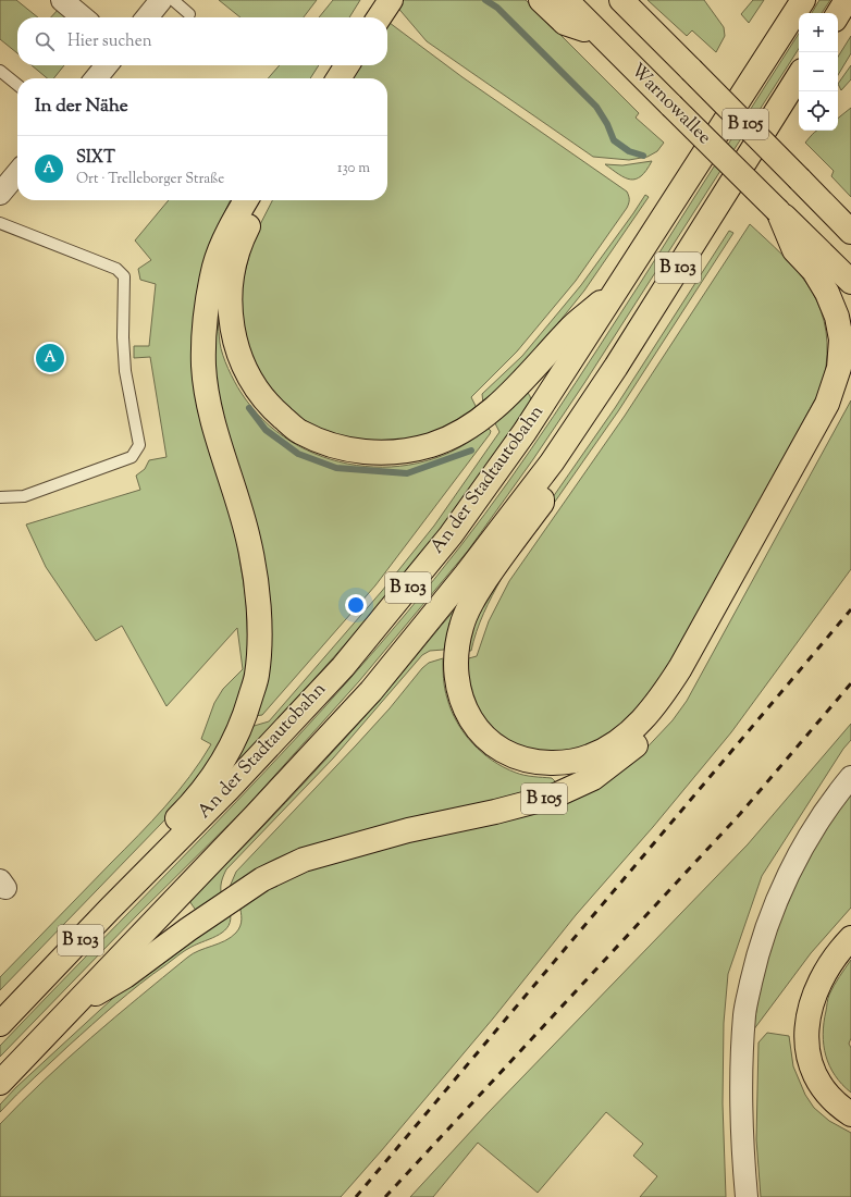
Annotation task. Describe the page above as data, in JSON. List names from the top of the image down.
{
  "streets": {
    "highway": [
      "Warnowallee",
      "B 105",
      "B 103",
      "An der Stadtautobahn"
    ]
  },
  "crossings": [
    ["B 105", "An der Stadtautobahn"],
    ["B 103", "An der Stadtautobahn"]
  ],
  "page": {
    "map_buttons": ["+", "−"],
    "search": "Hier suchen",
    "heading": "In der Nähe",
    "list": [
      {
        "mark": "A",
        "name": "SIXT",
        "note": "Ort · Trelleborger Straße",
        "value": "130 m"
      }
    ],
    "pins": "A"
  }
}
